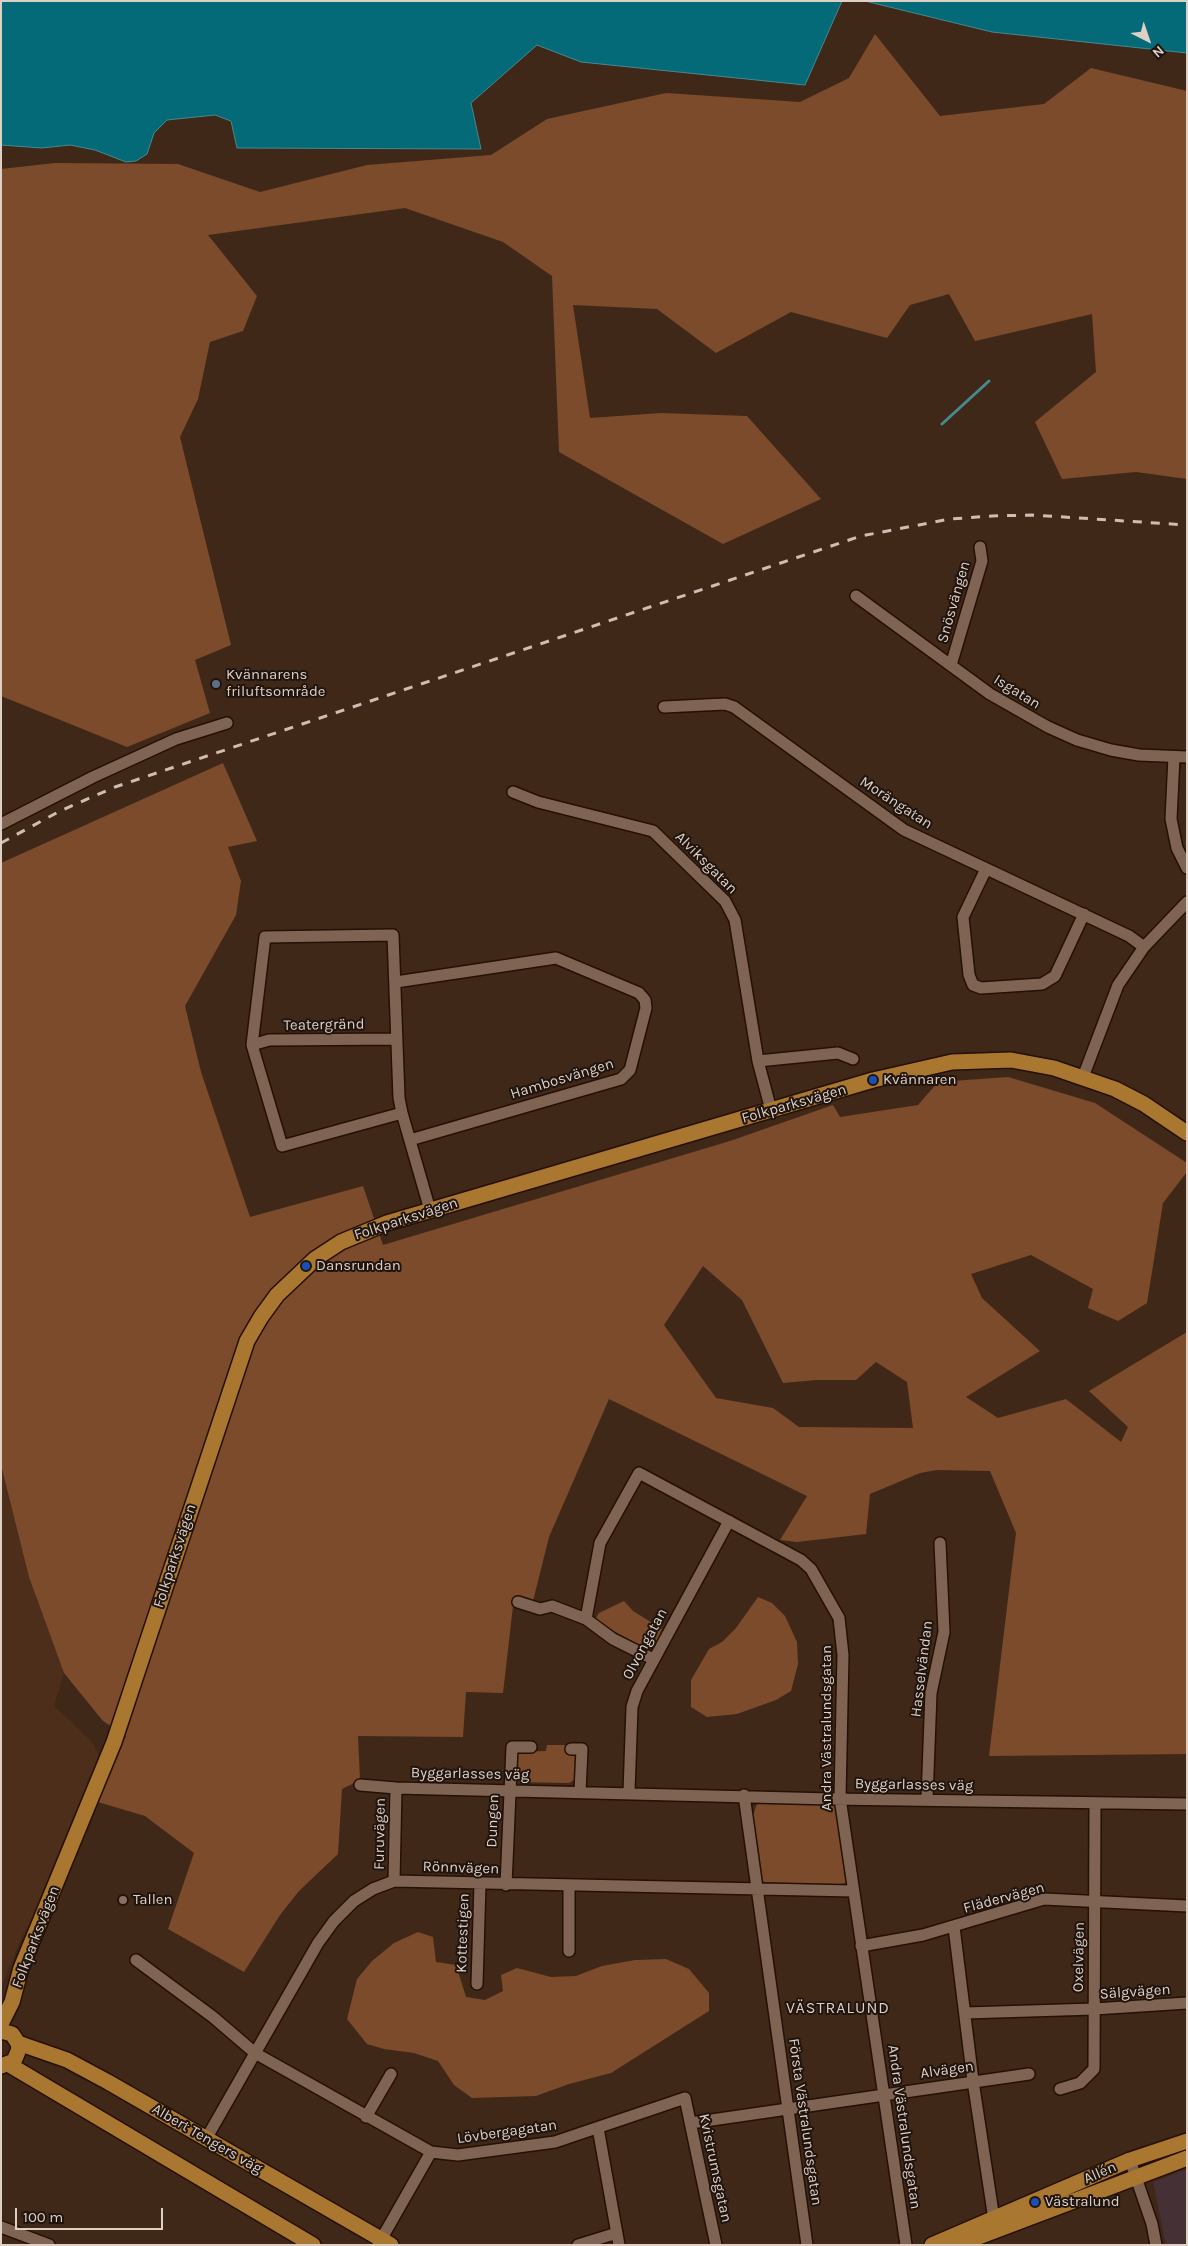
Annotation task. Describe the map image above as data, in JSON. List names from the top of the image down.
{
  "streets": {
    "main road": ["Folkparksvägen", "Albert Tengers väg", "Allén"],
    "street": [
      "Snösvängen",
      "Isgatan",
      "Morängatan",
      "Alviksgatan",
      "Teatergränd",
      "Hambosvängen",
      "Olvongatan",
      "Hasselvändan",
      "Andra Västralundsgatan",
      "Byggarlasses väg",
      "Dungen",
      "Furuvägen",
      "Rönnvägen",
      "Flädervägen",
      "Kottestigen",
      "Oxelvägen",
      "Sälgvägen",
      "Alvägen",
      "Första Västralundsgatan",
      "Lövbergagatan",
      "Kvistrumsgatan"
    ]
  },
  "crossings": [
    ["Snösvängen", "Isgatan"],
    ["Alviksgatan", "Folkparksvägen"],
    ["Folkparksvägen", "Albert Tengers väg"],
    ["Olvongatan", "Andra Västralundsgatan"],
    ["Olvongatan", "Byggarlasses väg"],
    ["Hasselvändan", "Byggarlasses väg"],
    ["Andra Västralundsgatan", "Byggarlasses väg"],
    ["Andra Västralundsgatan", "Rönnvägen"],
    ["Andra Västralundsgatan", "Flädervägen"],
    ["Andra Västralundsgatan", "Alvägen"],
    ["Byggarlasses väg", "Dungen"],
    ["Byggarlasses väg", "Furuvägen"],
    ["Byggarlasses väg", "Oxelvägen"],
    ["Byggarlasses väg", "Första Västralundsgatan"],
    ["Dungen", "Rönnvägen"],
    ["Furuvägen", "Rönnvägen"],
    ["Rönnvägen", "Kottestigen"],
    ["Rönnvägen", "Första Västralundsgatan"],
    ["Rönnvägen", "Lövbergagatan"],
    ["Rönnvägen", "Albert Tengers väg"],
    ["Flädervägen", "Oxelvägen"],
    ["Oxelvägen", "Sälgvägen"],
    ["Alvägen", "Första Västralundsgatan"],
    ["Alvägen", "Kvistrumsgatan"],
    ["Lövbergagatan", "Kvistrumsgatan"]
  ],
  "districts": ["VÄSTRALUND"],
  "places": [
    "Kvännarens friluftsområde",
    "Kvännaren",
    "Dansrundan",
    "Tallen",
    "Västralund"
  ],
  "scale_bar": "100 m",
  "north": "bottom right"
}
